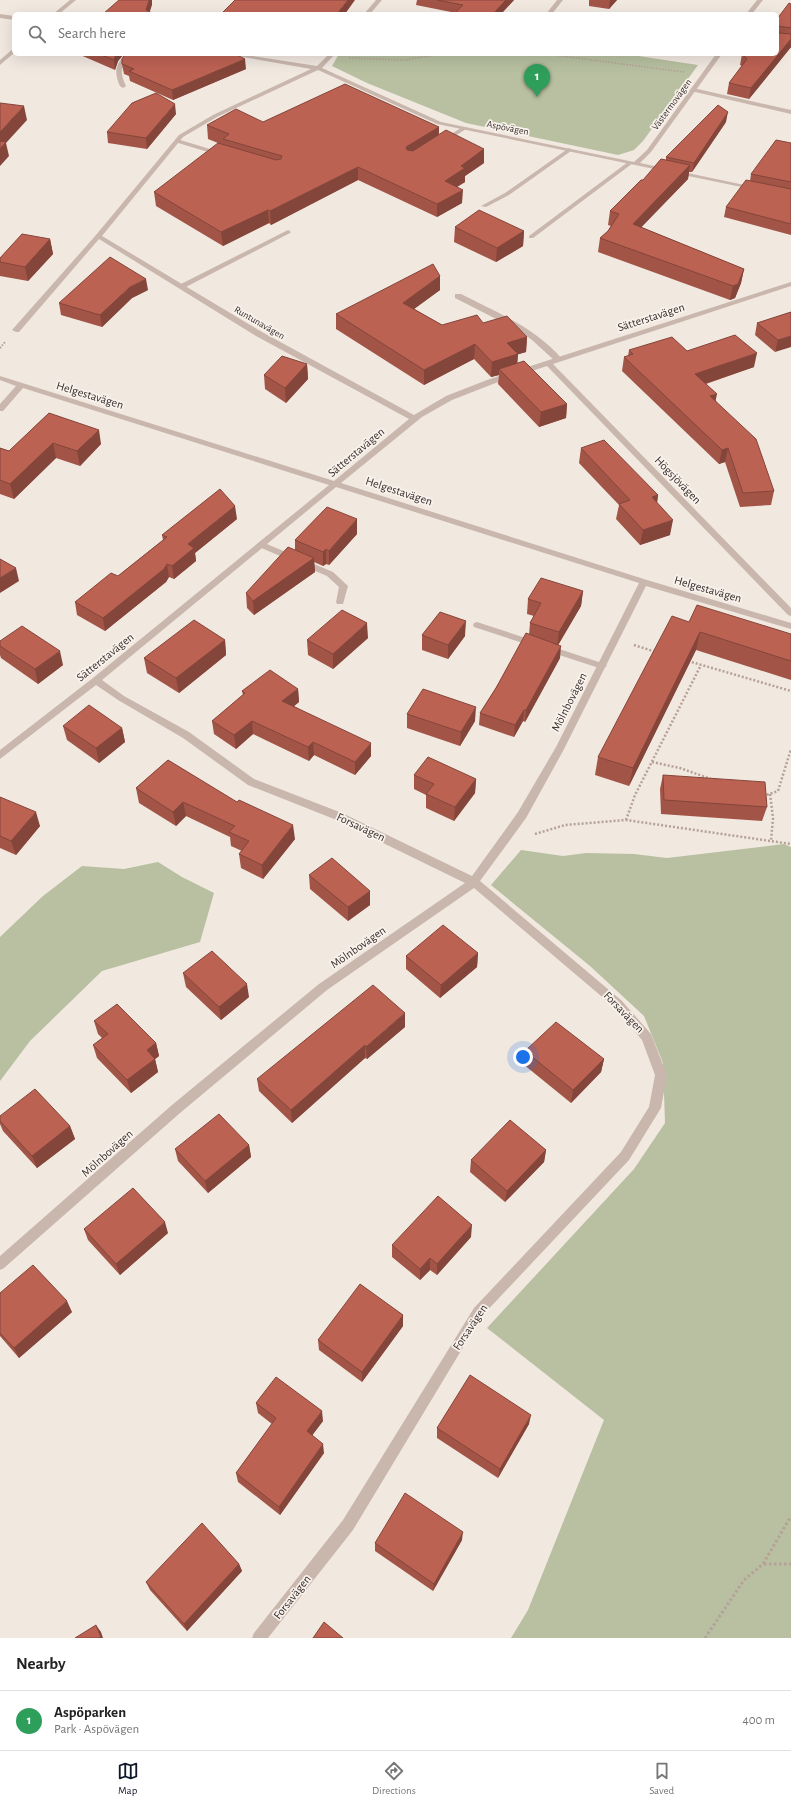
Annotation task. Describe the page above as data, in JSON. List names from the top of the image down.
{
  "streets": {
    "street": [
      "Västermovägen",
      "Aspövägen",
      "Sätterstavägen",
      "Runtunavägen",
      "Helgestavägen",
      "Högsjövägen",
      "Mölnbovägen",
      "Forsavägen"
    ]
  },
  "crossings": [
    ["Västermovägen", "Aspövägen"],
    ["Sätterstavägen", "Runtunavägen"],
    ["Sätterstavägen", "Helgestavägen"],
    ["Sätterstavägen", "Högsjövägen"],
    ["Sätterstavägen", "Forsavägen"],
    ["Helgestavägen", "Mölnbovägen"],
    ["Mölnbovägen", "Forsavägen"]
  ],
  "page": {
    "search": "Search here",
    "pins": "1",
    "heading": "Nearby",
    "list": [
      {
        "mark": "1",
        "name": "Aspöparken",
        "note": "Park · Aspövägen",
        "value": "400 m"
      }
    ],
    "nav": ["Map", "Directions", "Saved"]
  }
}
